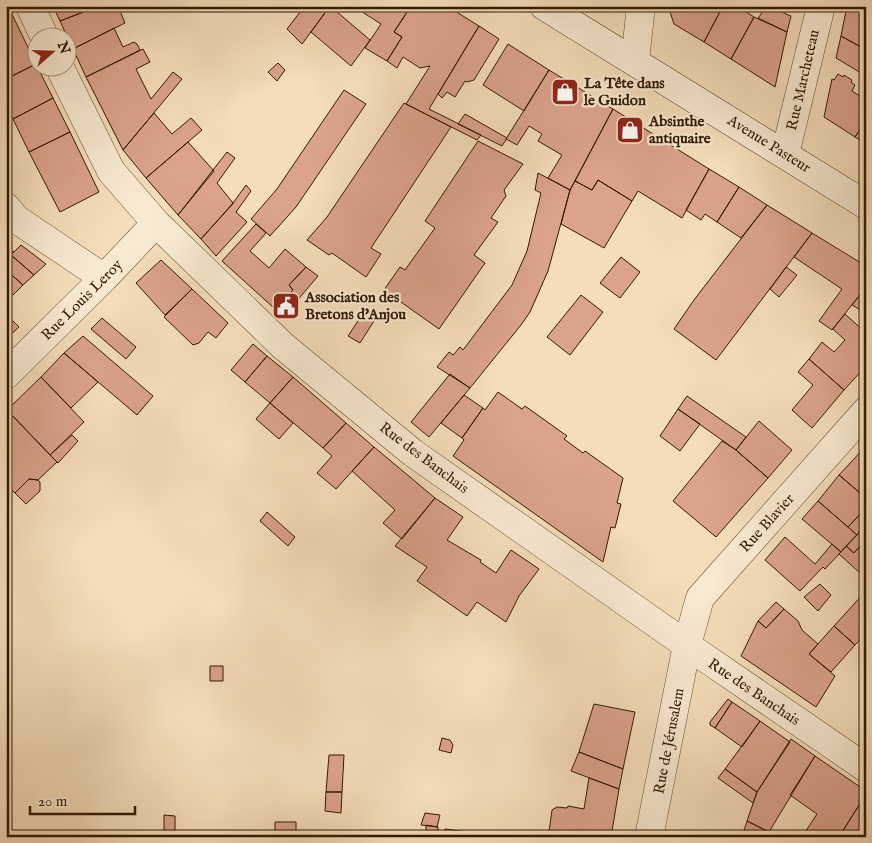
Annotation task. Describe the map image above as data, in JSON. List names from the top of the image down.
{
  "streets": {
    "street": [
      "Rue Marcheteau",
      "Avenue Pasteur",
      "Rue Louis Leroy",
      "Rue des Banchais",
      "Rue Blavier",
      "Rue de Jérusalem"
    ]
  },
  "crossings": [
    ["Rue Marcheteau", "Avenue Pasteur"],
    ["Rue Louis Leroy", "Rue des Banchais"],
    ["Rue des Banchais", "Rue Blavier"],
    ["Rue des Banchais", "Rue de Jérusalem"],
    ["Rue Blavier", "Rue de Jérusalem"]
  ],
  "places": {
    "shop": ["La Tête dans le Guidon", "Absinthe antiquaire"],
    "public building": ["Association des Bretons d'Anjou"]
  },
  "scale_bar": "20 m",
  "north": "right"
}
